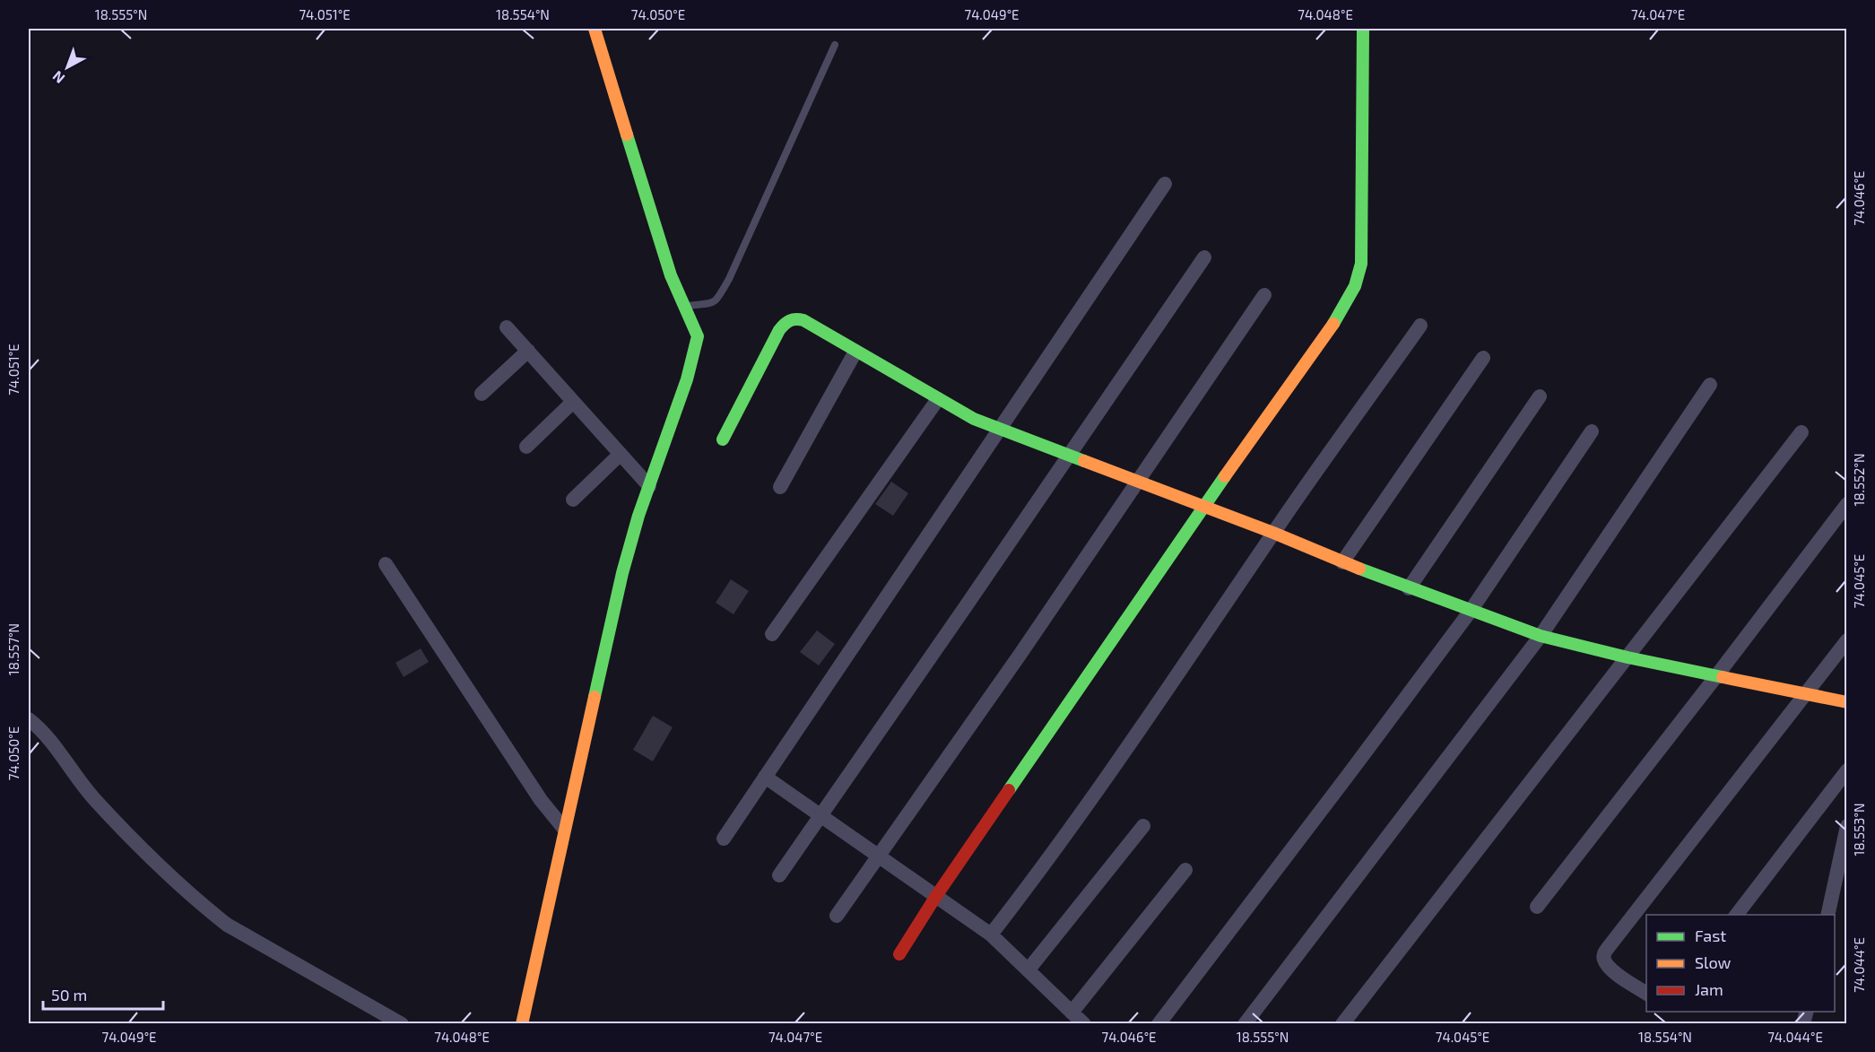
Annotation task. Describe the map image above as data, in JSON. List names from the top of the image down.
{
  "legend": ["Fast", "Slow", "Jam"],
  "scale_bar": "50 m",
  "north": "bottom left",
  "coordinates": [
    "18.555°N",
    "74.051°E",
    "18.554°N",
    "74.050°E",
    "74.049°E",
    "74.048°E",
    "74.047°E",
    "74.046°E",
    "18.552°N",
    "74.045°E",
    "18.557°N",
    "18.553°N",
    "74.044°E"
  ]
}
